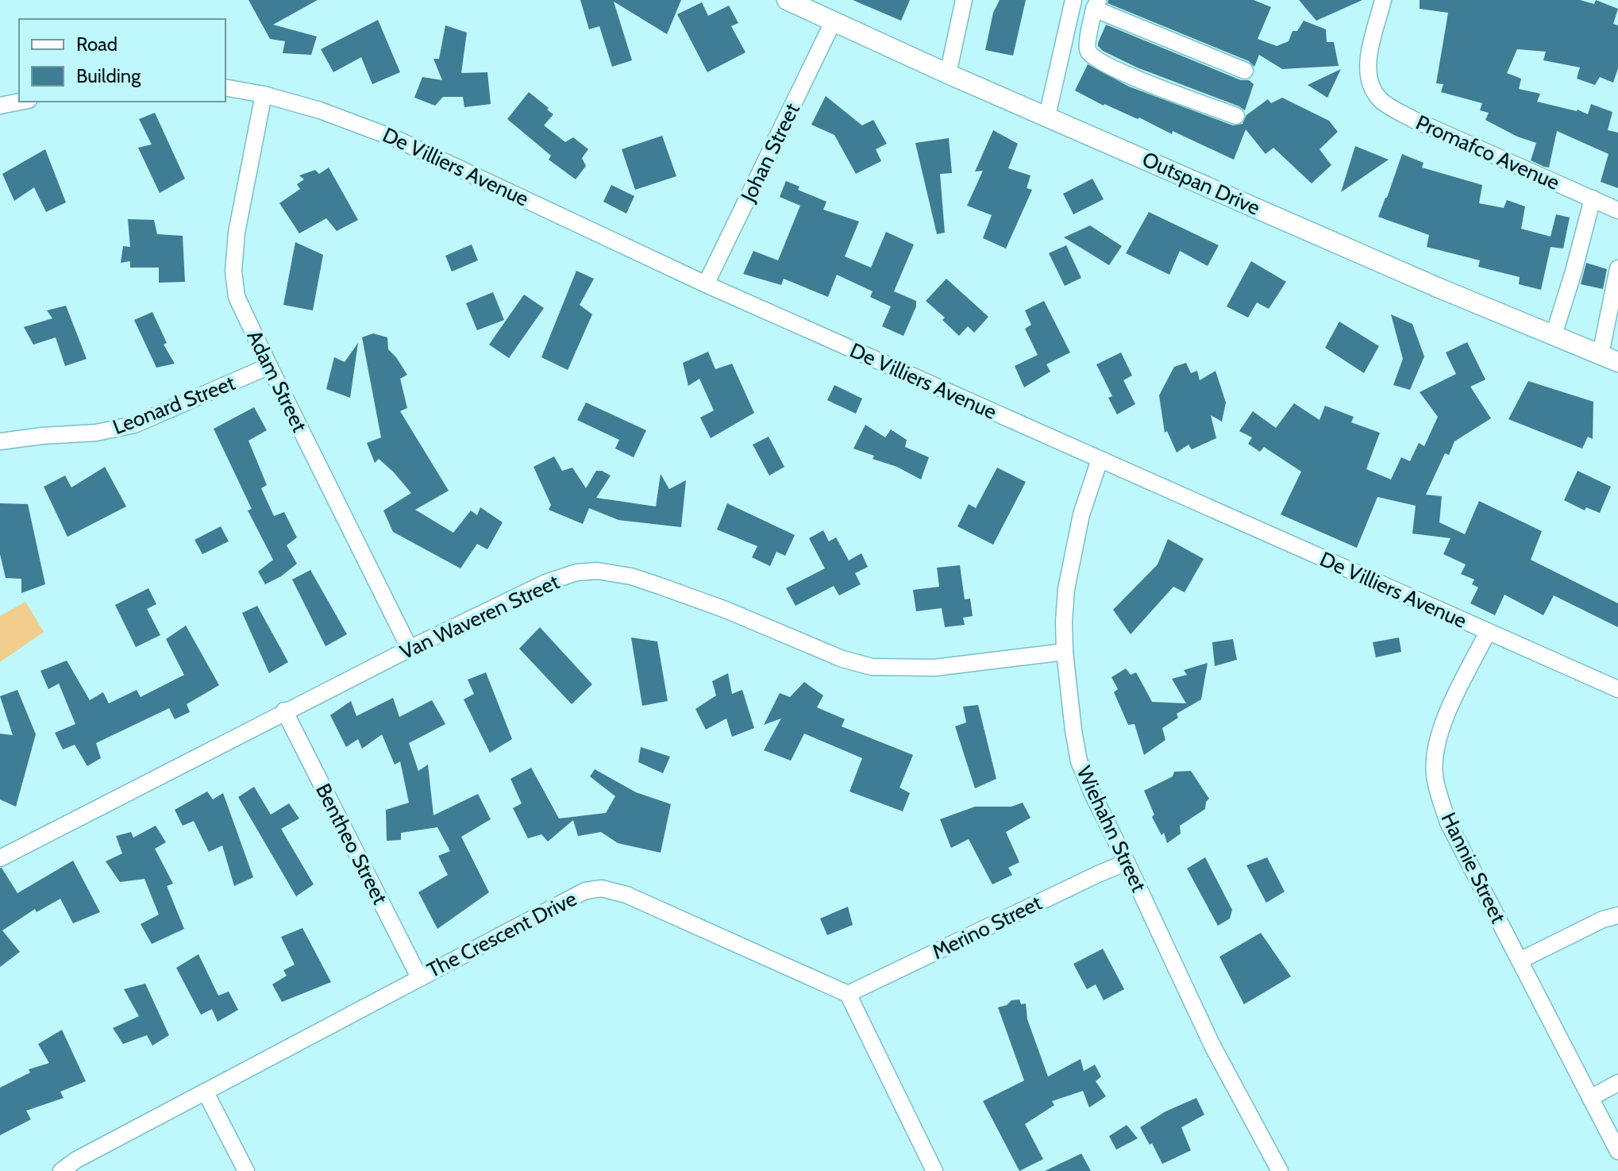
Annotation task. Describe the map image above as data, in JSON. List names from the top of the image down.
{
  "streets": {
    "street": [
      "Johan Street",
      "Promafco Avenue",
      "De Villiers Avenue",
      "Outspan Drive",
      "Adam Street",
      "Leonard Street",
      "Van Waveren Street",
      "Wiehahn Street",
      "Bentheo Street",
      "Hannie Street",
      "Merino Street",
      "The Crescent Drive"
    ]
  },
  "crossings": [
    ["Johan Street", "De Villiers Avenue"],
    ["Johan Street", "Outspan Drive"],
    ["De Villiers Avenue", "Adam Street"],
    ["De Villiers Avenue", "Wiehahn Street"],
    ["De Villiers Avenue", "Hannie Street"],
    ["Adam Street", "Leonard Street"],
    ["Adam Street", "Van Waveren Street"],
    ["Van Waveren Street", "Wiehahn Street"],
    ["Van Waveren Street", "Bentheo Street"],
    ["Wiehahn Street", "Merino Street"],
    ["Bentheo Street", "The Crescent Drive"],
    ["Merino Street", "The Crescent Drive"]
  ],
  "legend": ["Road", "Building"]
}
